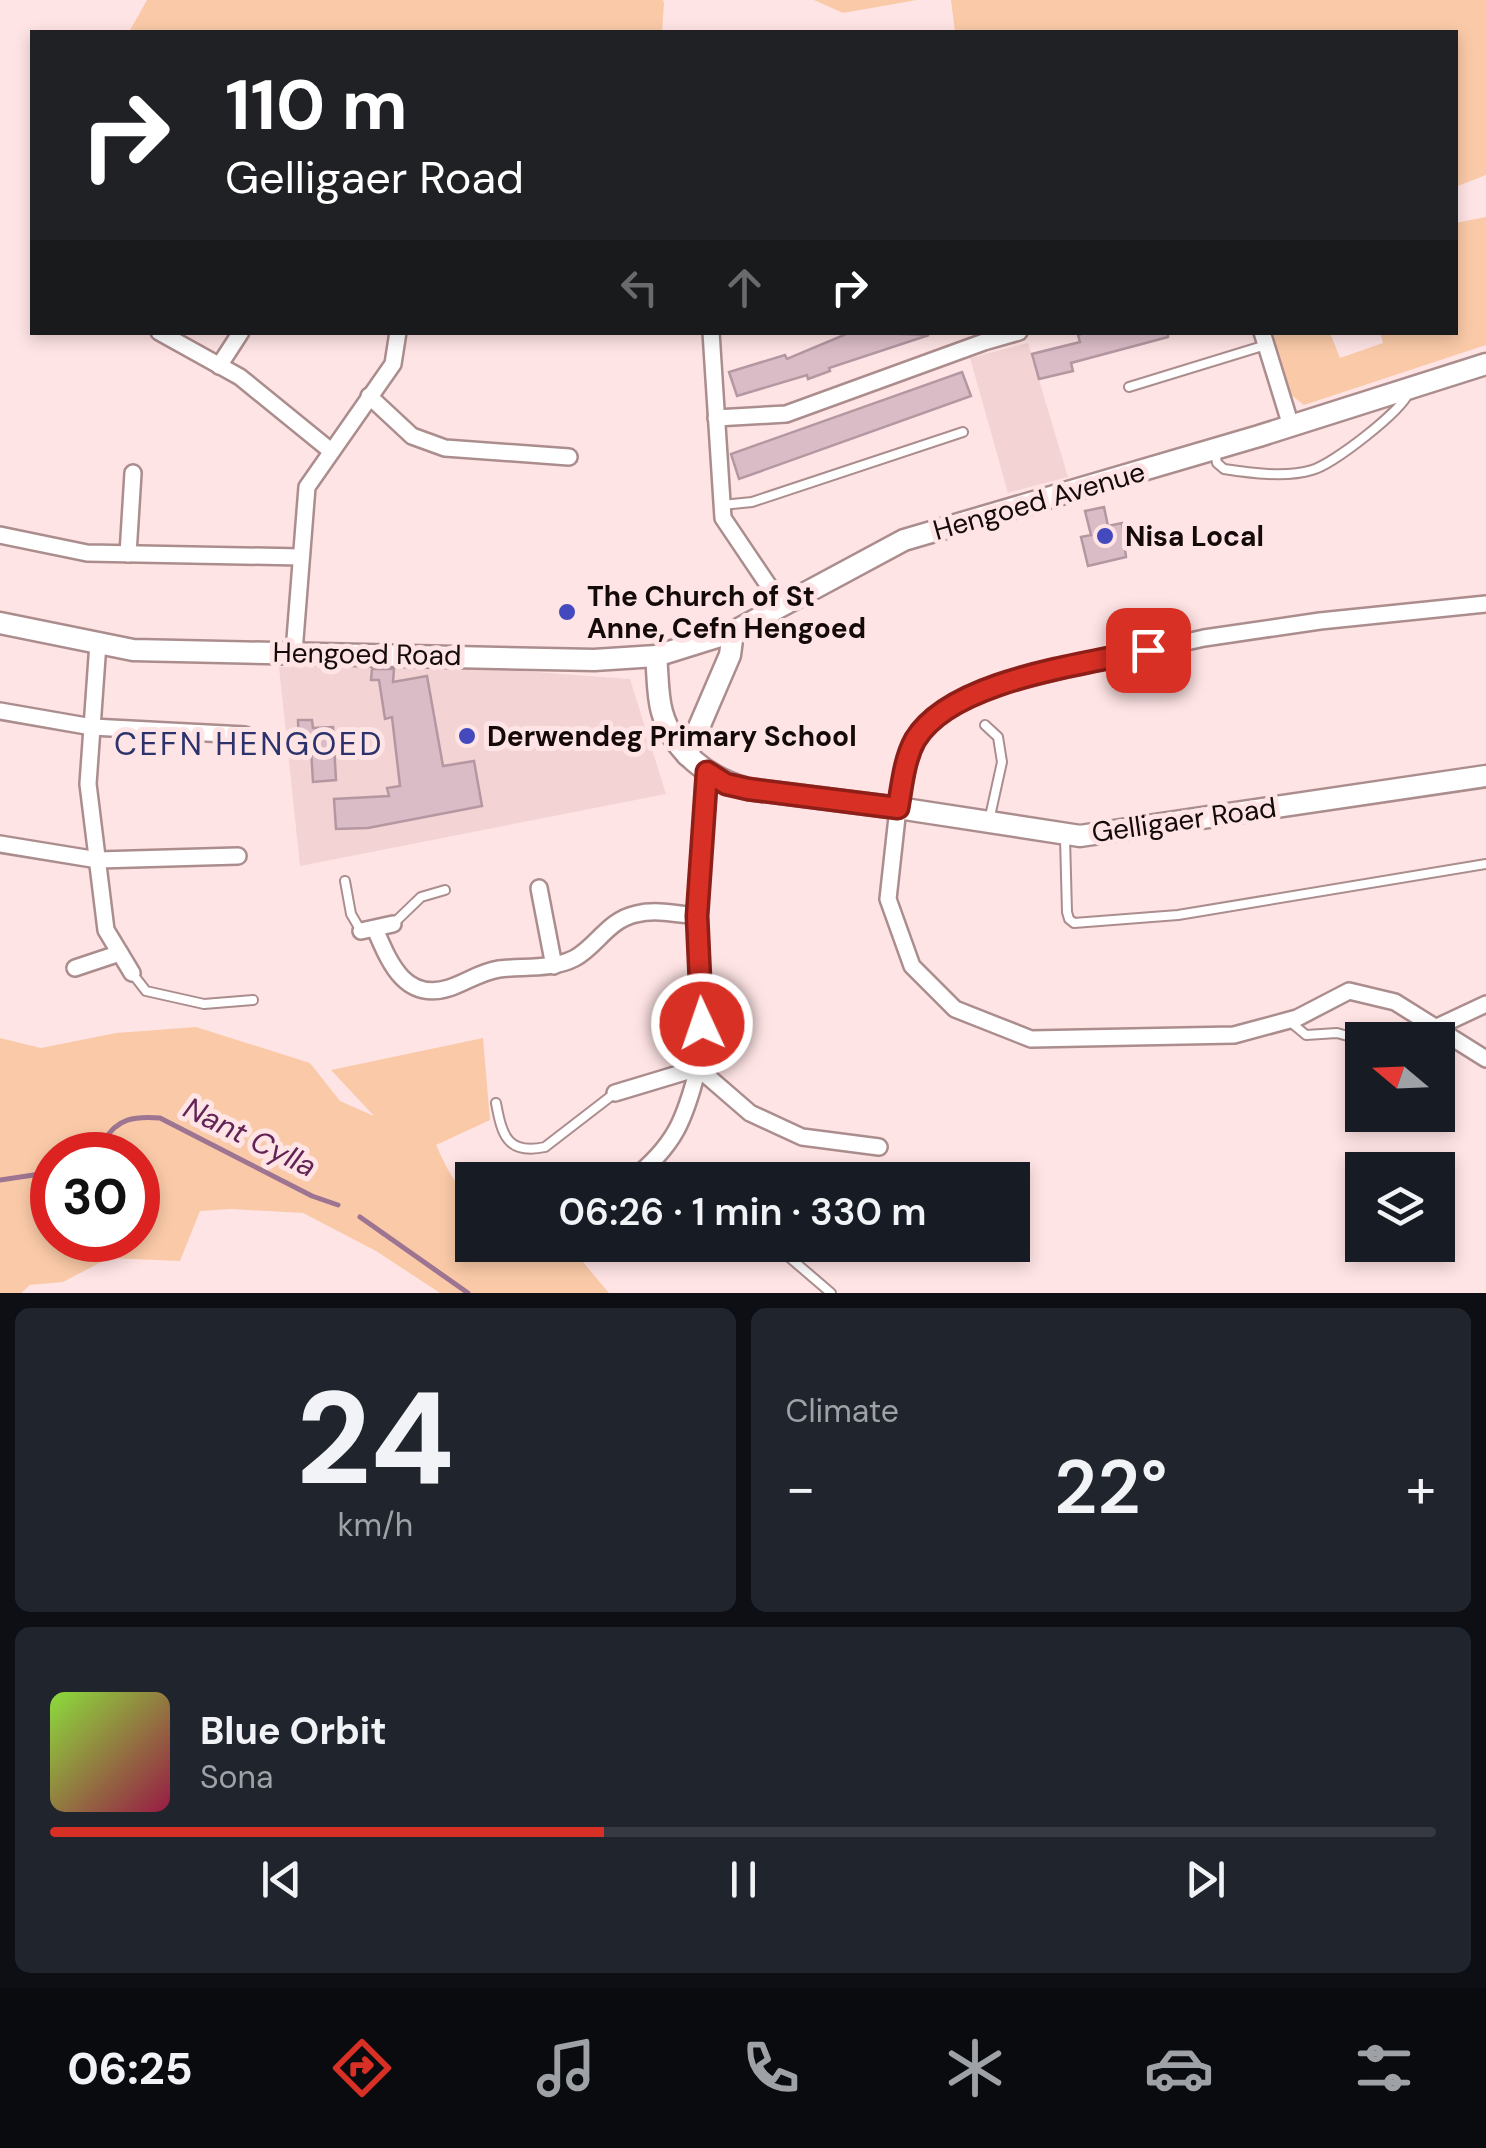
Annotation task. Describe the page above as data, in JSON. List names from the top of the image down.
{
  "streets": {
    "street": ["Hengoed Avenue", "Hengoed Road", "Gelligaer Road"]
  },
  "crossings": [
    ["Hengoed Avenue", "Hengoed Road"],
    ["Hengoed Road", "Gelligaer Road"]
  ],
  "districts": ["CEFN HENGOED"],
  "water": ["Nant Cylla"],
  "places": ["Nisa Local", "The Church of St Anne, Cefn Hengoed", "Derwendeg Primary School"],
  "north": "left",
  "page": {
    "turn": ["110 m", "Gelligaer Road"],
    "limit": "30",
    "trip": "06:26 · 1 min · 330 m",
    "tile": [
      ["24", "km/h"],
      "Climate"
    ],
    "heat": ["−", "22°", "+"],
    "song": ["Blue Orbit", "Sona"],
    "tabs": "06:25"
  }
}
